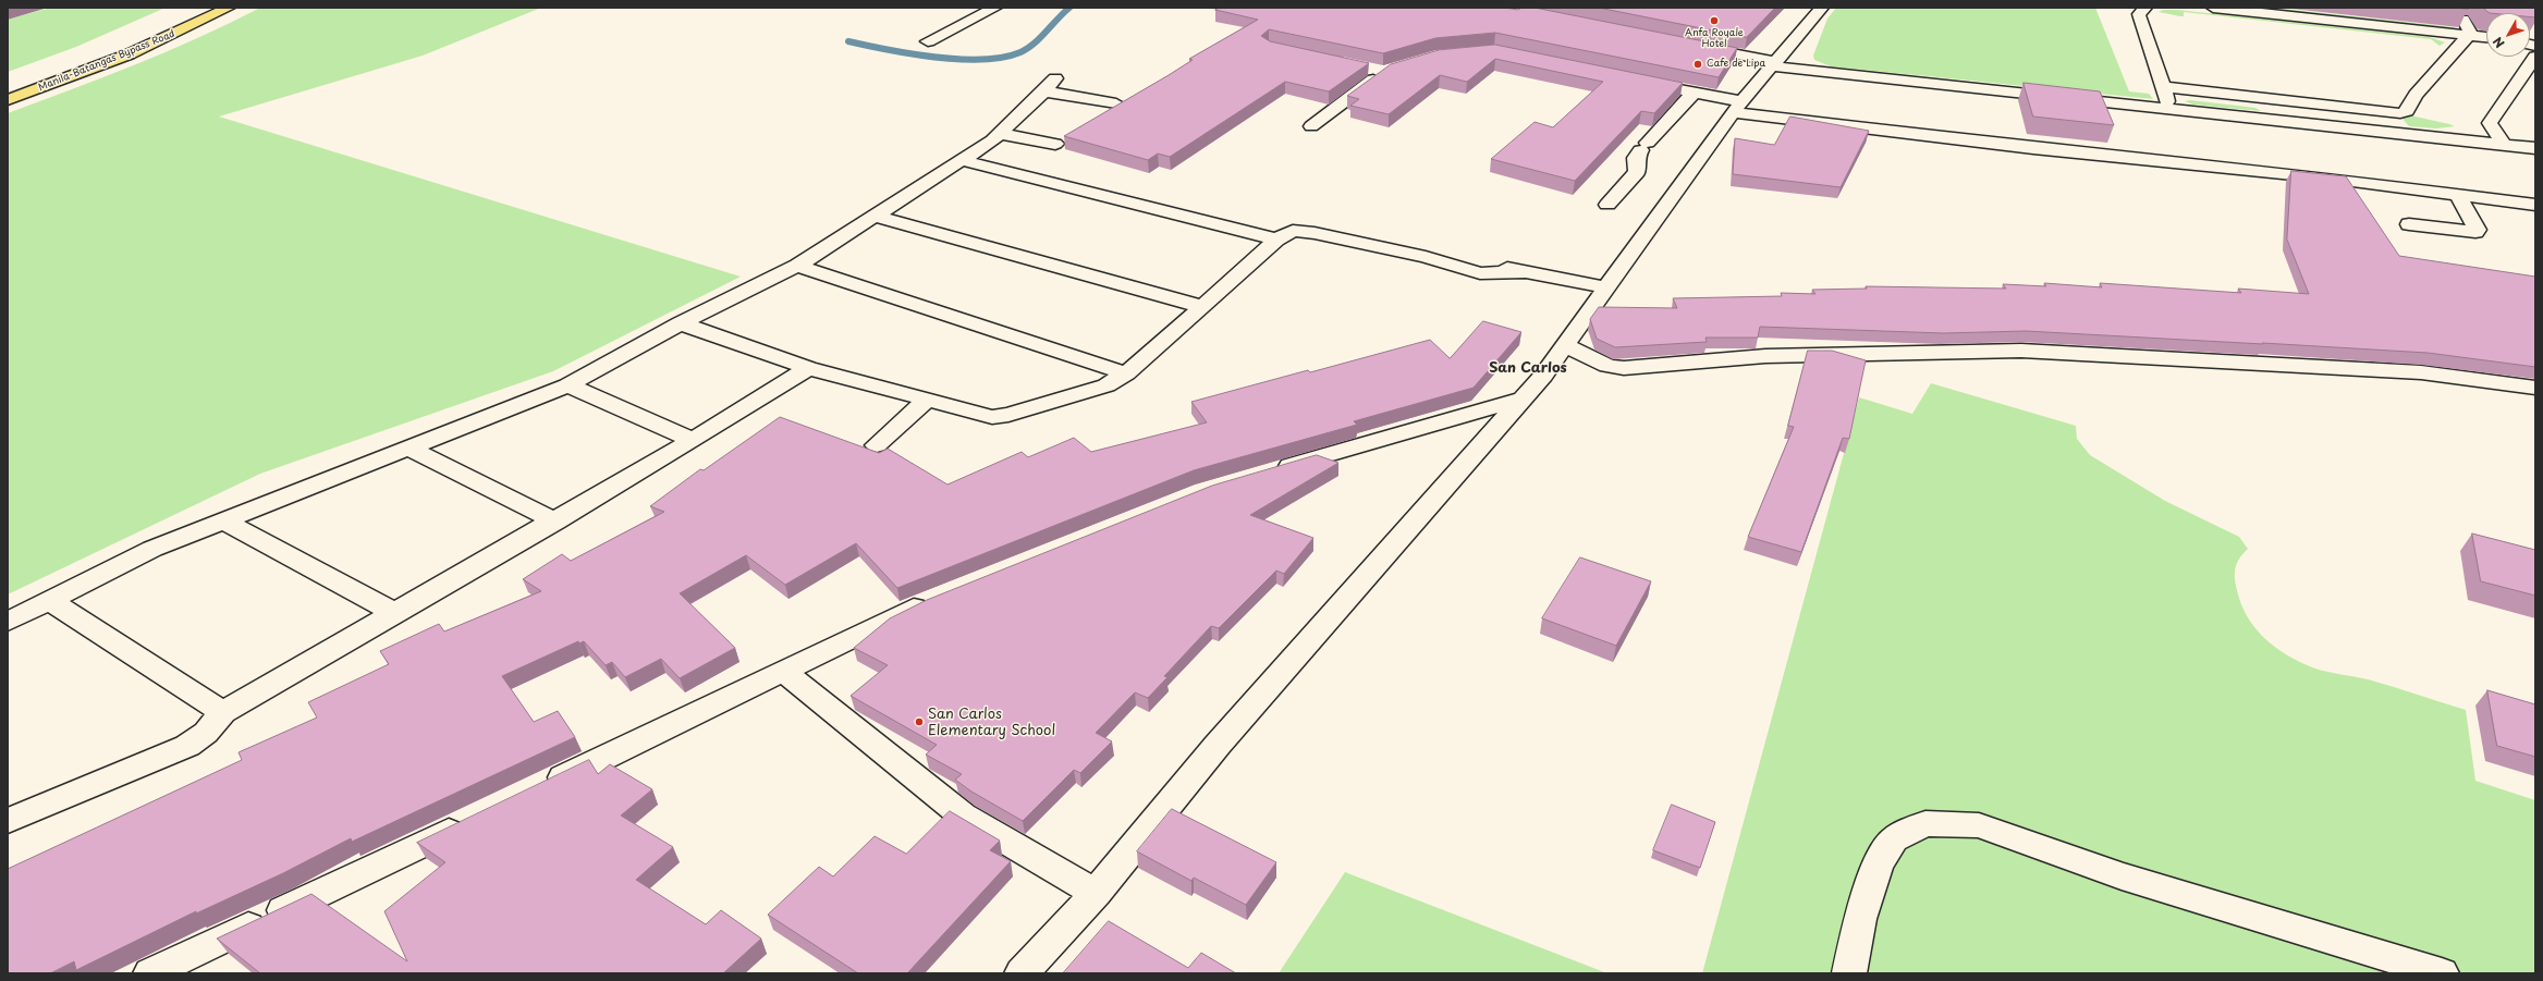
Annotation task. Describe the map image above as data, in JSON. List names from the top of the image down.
{
  "streets": {
    "main road": ["Manila-Batangas Bypass Road"]
  },
  "districts": ["San Carlos"],
  "places": ["Anfa Royale Hotel", "Cafe de Lipa", "San Carlos Elementary School"],
  "north": "bottom left"
}
